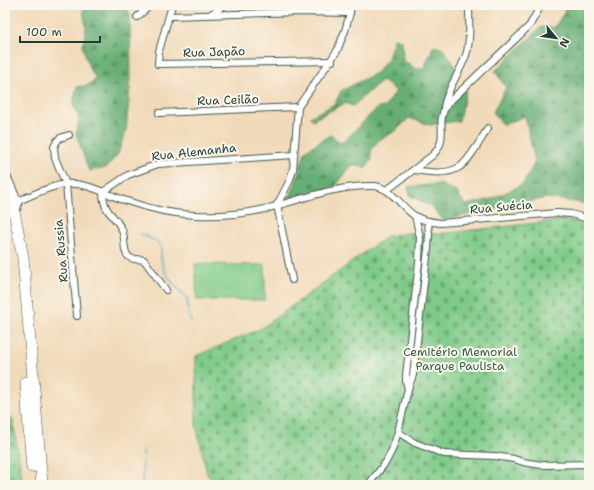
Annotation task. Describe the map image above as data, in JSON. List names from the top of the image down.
{
  "streets": {
    "street": [
      "Rua Japão",
      "Rua Ceilão",
      "Rua Alemanha",
      "Rua Suécia",
      "Rua Russia"
    ]
  },
  "parks": ["Cemitério Memorial Parque Paulista"],
  "scale_bar": "100 m",
  "north": "bottom right"
}
